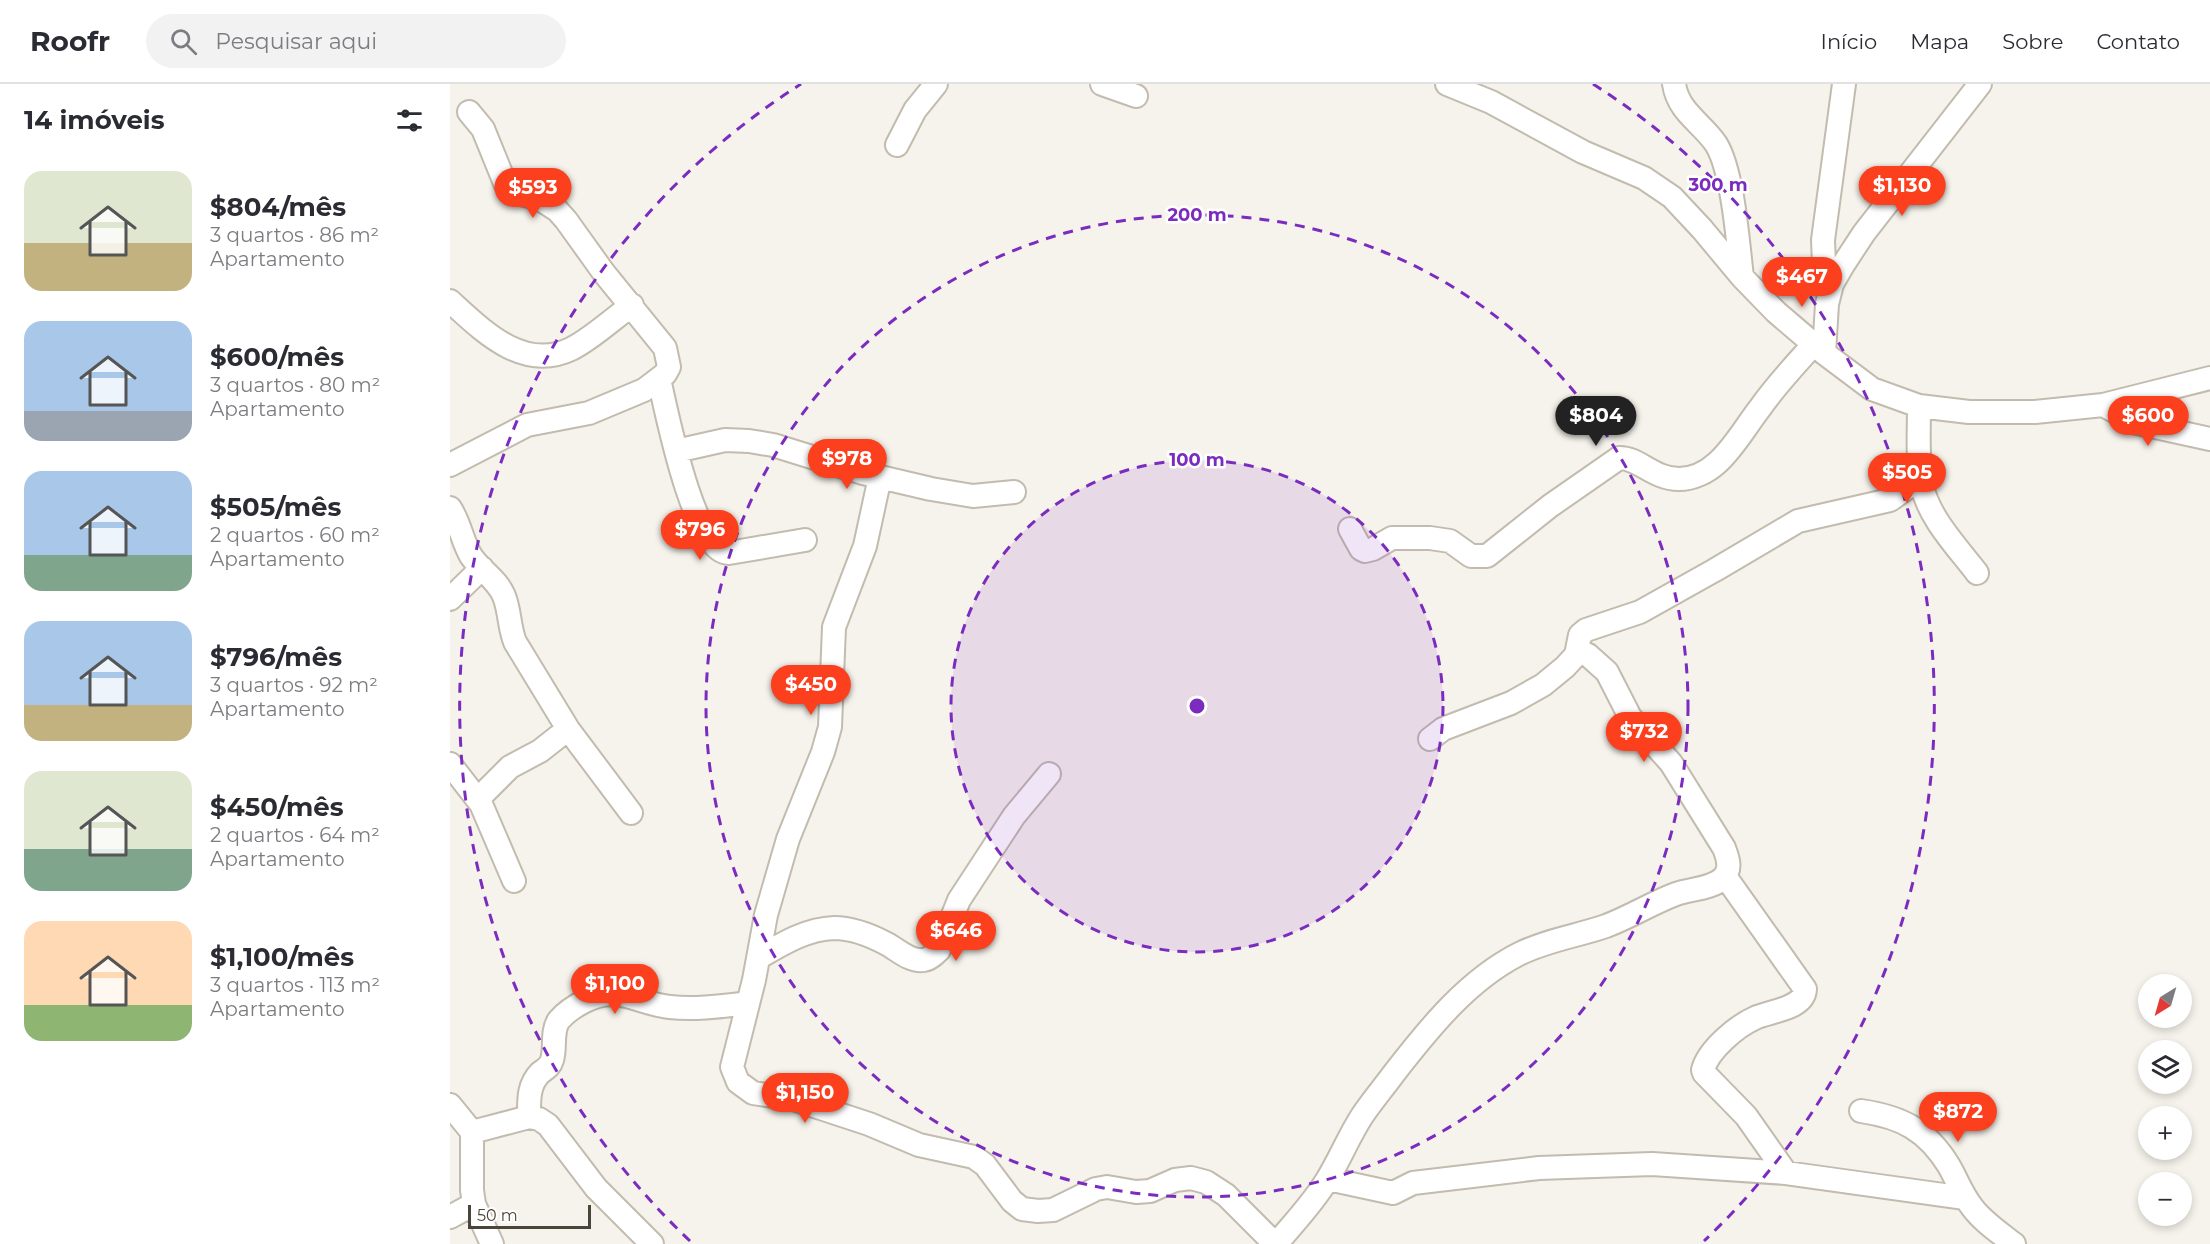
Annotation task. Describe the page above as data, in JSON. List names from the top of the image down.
{
  "scale_bar": "50 m",
  "north": "bottom left",
  "page": {
    "header": "Roofr",
    "search": "Pesquisar aqui",
    "nav": [
      "Início",
      "Mapa",
      "Sobre",
      "Contato"
    ],
    "heading": "14 imóveis",
    "list": [
      {
        "name": "$804/mês",
        "note": "3 quartos · 86 m² · Apartamento"
      },
      {
        "name": "$600/mês",
        "note": "3 quartos · 80 m² · Apartamento"
      },
      {
        "name": "$505/mês",
        "note": "2 quartos · 60 m² · Apartamento"
      },
      {
        "name": "$796/mês",
        "note": "3 quartos · 92 m² · Apartamento"
      },
      {
        "name": "$450/mês",
        "note": "2 quartos · 64 m² · Apartamento"
      },
      {
        "name": "$1,100/mês",
        "note": "3 quartos · 113 m² · Apartamento"
      }
    ],
    "price": [
      "$1,130",
      "$593",
      "$467",
      "$804",
      "$600",
      "$978",
      "$505",
      "$796",
      "$450",
      "$732",
      "$646",
      "$1,100",
      "$1,150",
      "$872"
    ],
    "map_buttons": ["+", "−"],
    "scale": "50 m"
  },
  "rings": ["300 m", "200 m", "100 m"]
}
